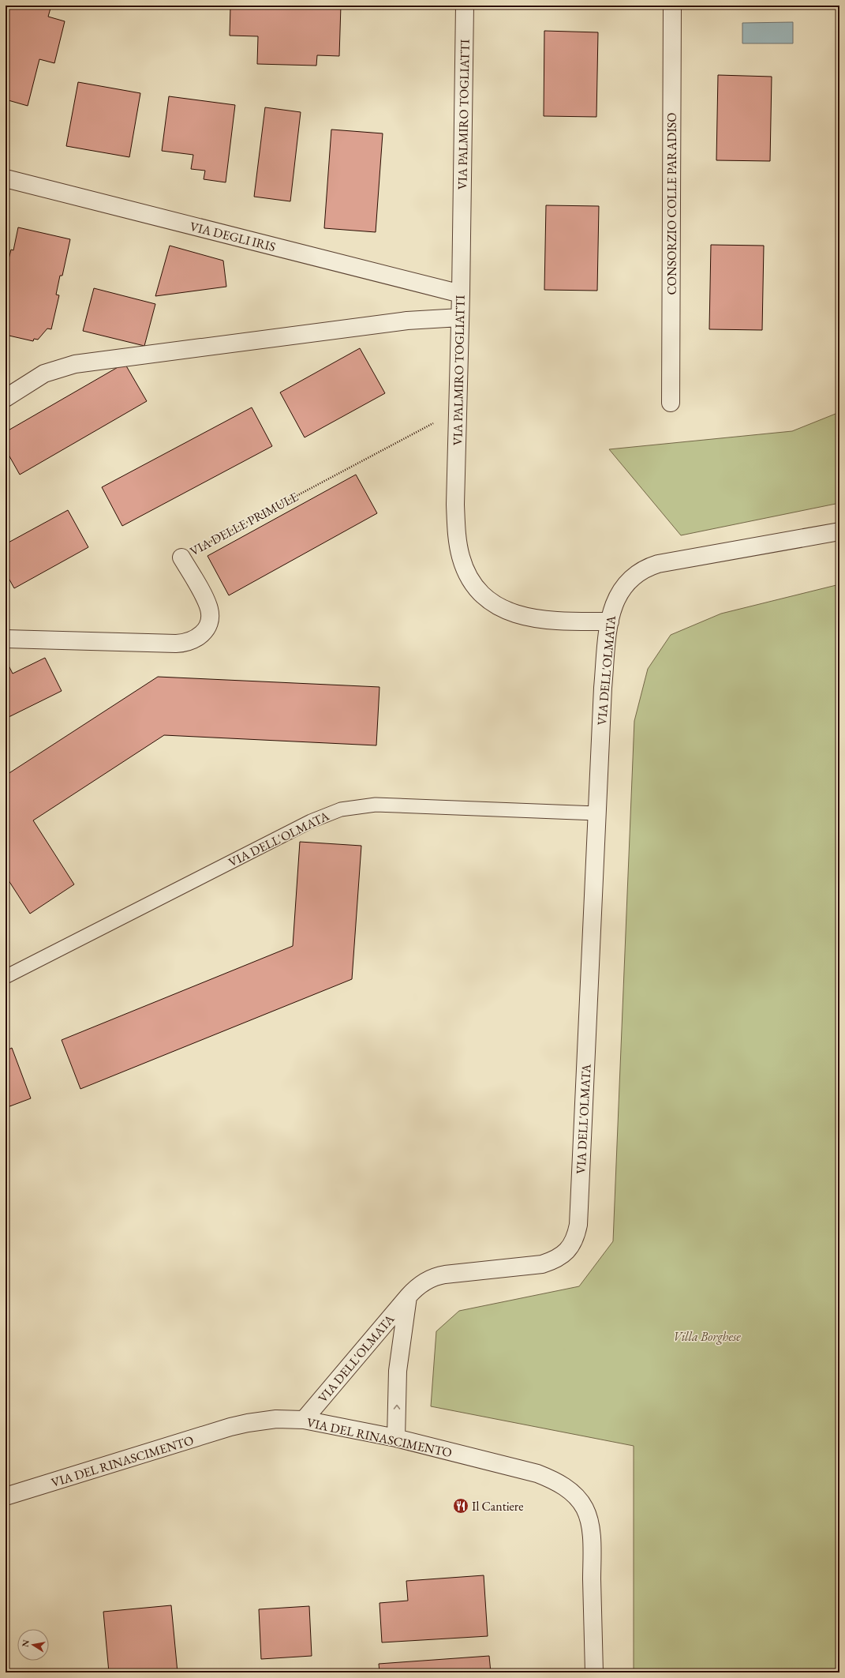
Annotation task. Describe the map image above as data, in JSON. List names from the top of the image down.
{
  "streets": {
    "street": [
      "VIA PALMIRO TOGLIATTI",
      "CONSORZIO COLLE PARADISO",
      "VIA DEGLI IRIS",
      "VIA DELLE PRIMULE",
      "VIA DELL'OLMATA",
      "VIA DEL RINASCIMENTO"
    ]
  },
  "crossings": [
    ["VIA PALMIRO TOGLIATTI", "VIA DEGLI IRIS"],
    ["VIA PALMIRO TOGLIATTI", "VIA DELLE PRIMULE"],
    ["VIA PALMIRO TOGLIATTI", "VIA DELL'OLMATA"],
    ["VIA DELL'OLMATA", "VIA DEL RINASCIMENTO"]
  ],
  "parks": ["Villa Borghese"],
  "places": {
    "restaurant": ["Il Cantiere"]
  },
  "north": "left"
}
